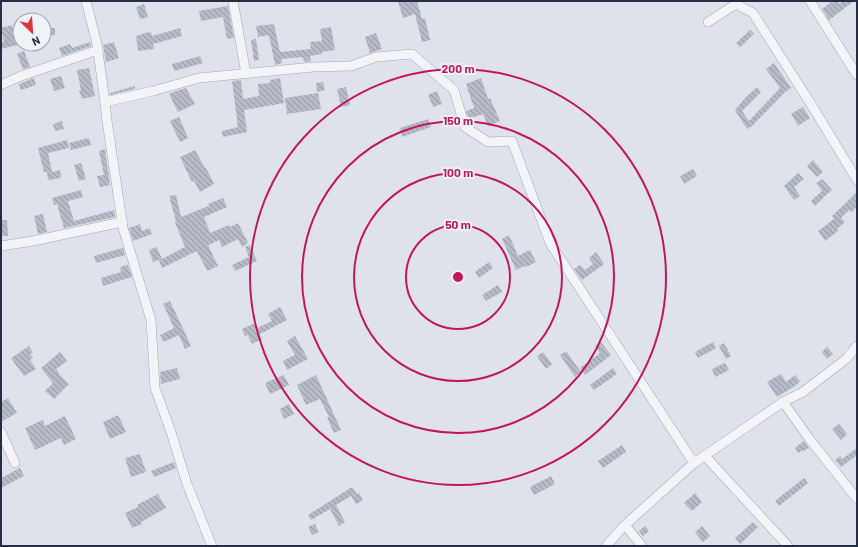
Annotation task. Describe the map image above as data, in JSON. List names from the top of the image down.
{
  "north": "bottom right",
  "rings": [
    "200 m",
    "150 m",
    "100 m",
    "50 m"
  ]
}
